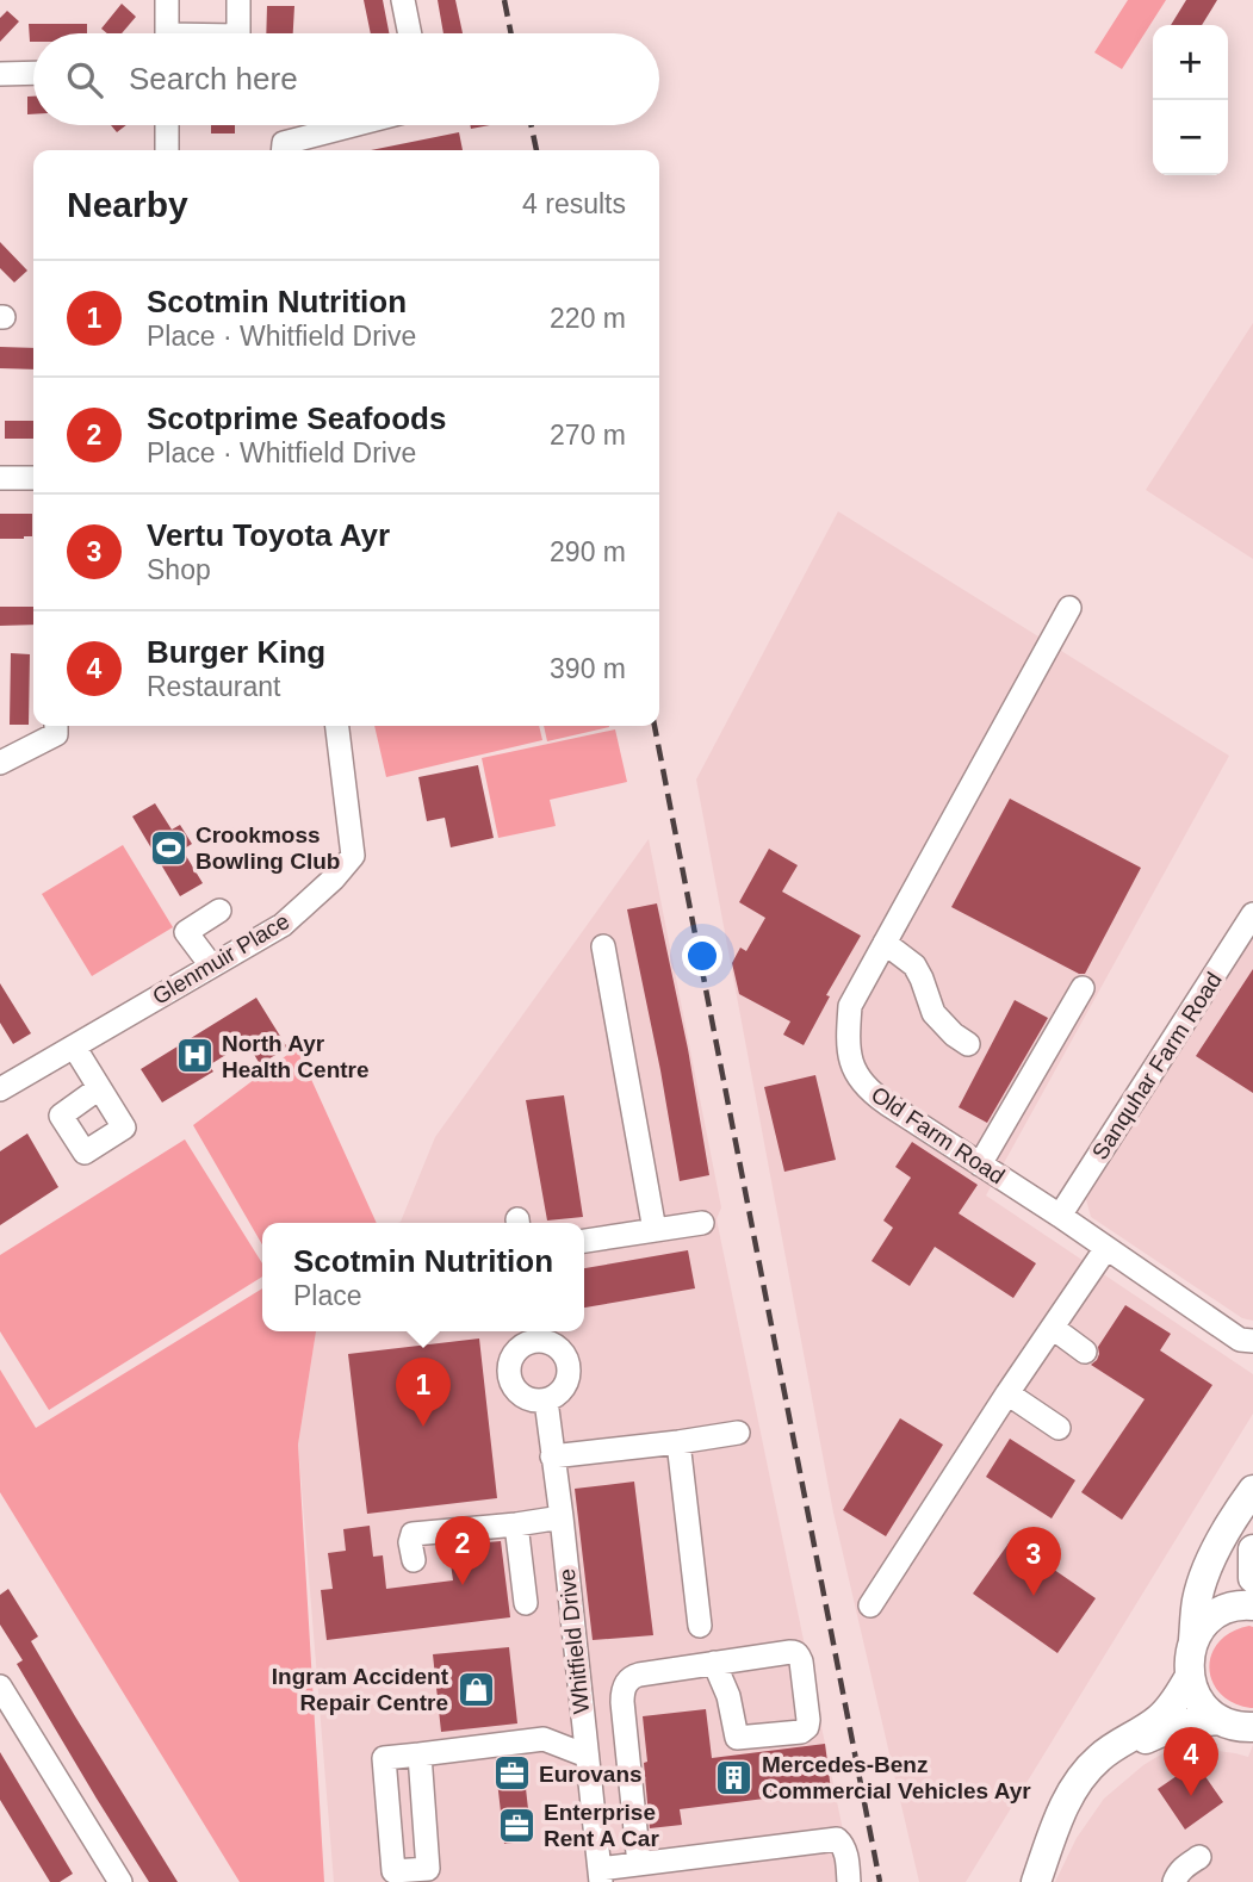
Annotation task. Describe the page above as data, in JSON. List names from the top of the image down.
{
  "streets": {
    "street": [
      "Glenmuir Place",
      "Sanquhar Farm Road",
      "Old Farm Road",
      "Whitfield Drive"
    ]
  },
  "crossings": [
    ["Sanquhar Farm Road", "Old Farm Road"]
  ],
  "places": {
    "sports": ["Crookmoss Bowling Club"],
    "hospital": ["North Ayr Health Centre"],
    "shop": ["Ingram Accident Repair Centre"],
    "office": ["Eurovans", "Enterprise Rent A Car"],
    "building": ["Mercedes-Benz Commercial Vehicles Ayr"]
  },
  "page": {
    "map_buttons": ["+", "−"],
    "search": "Search here",
    "heading": ["Nearby", "4 results"],
    "list": [
      {
        "mark": "1",
        "name": "Scotmin Nutrition",
        "note": "Place · Whitfield Drive",
        "value": "220 m"
      },
      {
        "mark": "2",
        "name": "Scotprime Seafoods",
        "note": "Place · Whitfield Drive",
        "value": "270 m"
      },
      {
        "mark": "3",
        "name": "Vertu Toyota Ayr",
        "note": "Shop",
        "value": "290 m"
      },
      {
        "mark": "4",
        "name": "Burger King",
        "note": "Restaurant",
        "value": "390 m"
      }
    ],
    "popup": ["Scotmin Nutrition", "Place"],
    "pins": [
      "1",
      "2",
      "3",
      "4"
    ]
  }
}
